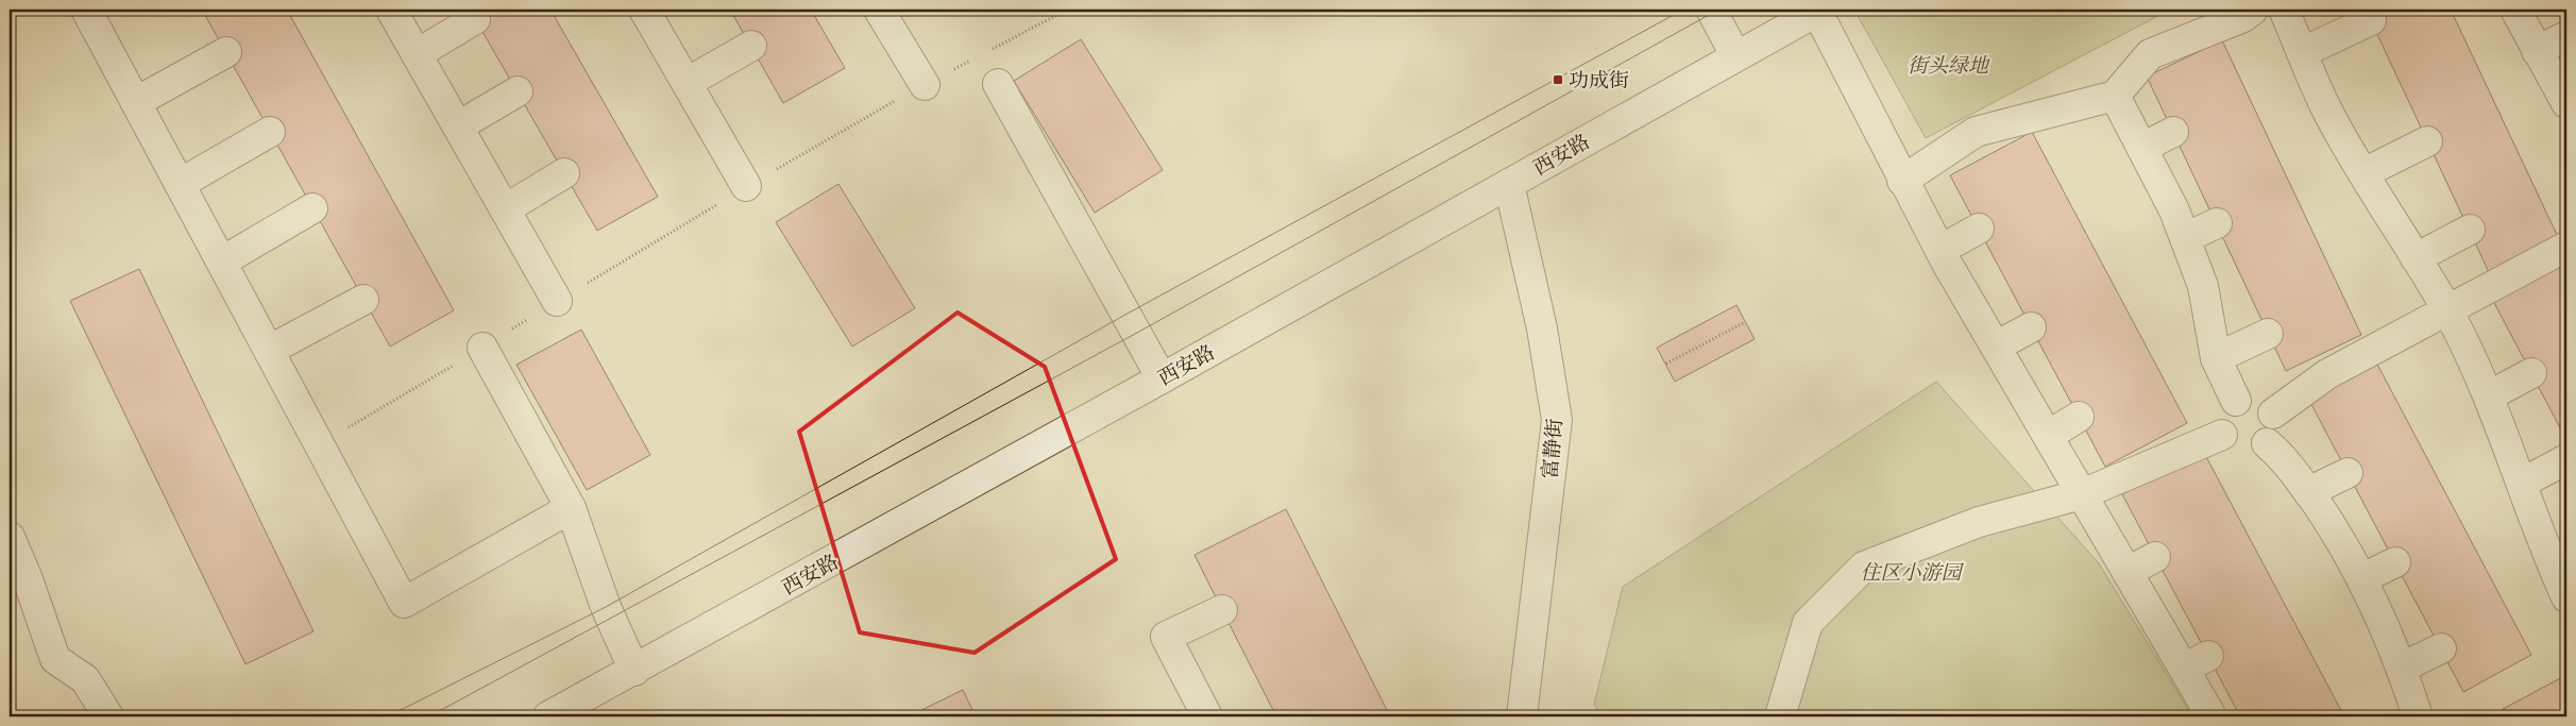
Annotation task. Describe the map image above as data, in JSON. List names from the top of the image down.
{
  "streets": {
    "street": ["西安路", "富静街"]
  },
  "crossings": [
    ["西安路", "富静街"]
  ],
  "parks": ["街头绿地", "住区小游园"],
  "places": {
    "transit": ["功成街"]
  }
}
